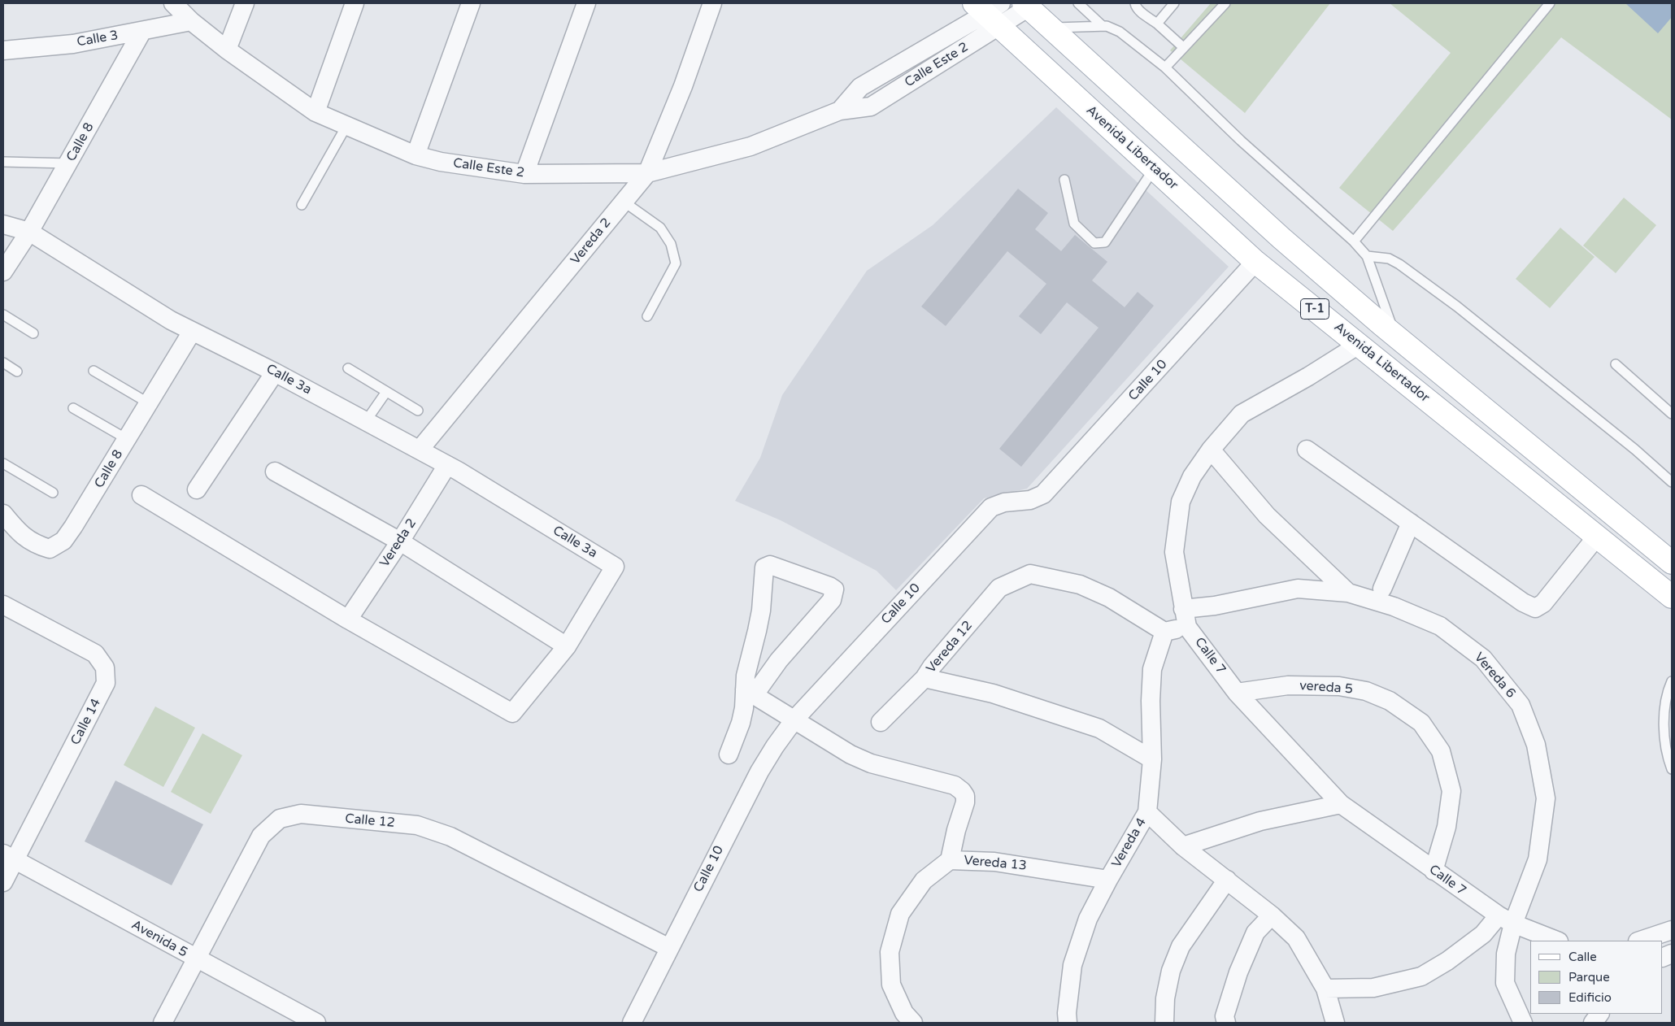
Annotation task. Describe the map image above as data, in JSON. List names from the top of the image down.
{
  "streets": {
    "main road": ["Avenida Libertador", "T-1"],
    "street": [
      "Calle 3",
      "Calle Este 2",
      "Calle 8",
      "Vereda 2",
      "Calle 3a",
      "Calle 10",
      "Vereda 12",
      "Calle 7",
      "Vereda 6",
      "vereda 5",
      "Calle 14",
      "Calle 12",
      "Vereda 4",
      "Vereda 13",
      "Avenida 5"
    ]
  },
  "crossings": [
    ["Calle 3", "Calle Este 2"],
    ["Calle 3", "Calle 8"],
    ["Calle Este 2", "Avenida Libertador"],
    ["Calle Este 2", "Vereda 2"],
    ["Calle Este 2", "T-1"],
    ["Calle 8", "Calle 3a"],
    ["Avenida Libertador", "Calle 10"],
    ["Avenida Libertador", "Calle 7"],
    ["Vereda 2", "Calle 3a"],
    ["Calle 10", "Calle 12"],
    ["Vereda 12", "Vereda 4"],
    ["Calle 7", "Vereda 6"],
    ["Calle 7", "vereda 5"],
    ["Calle 14", "Avenida 5"],
    ["Calle 12", "Avenida 5"],
    ["Vereda 4", "Vereda 13"]
  ],
  "legend": ["Calle", "Parque", "Edificio"]
}
